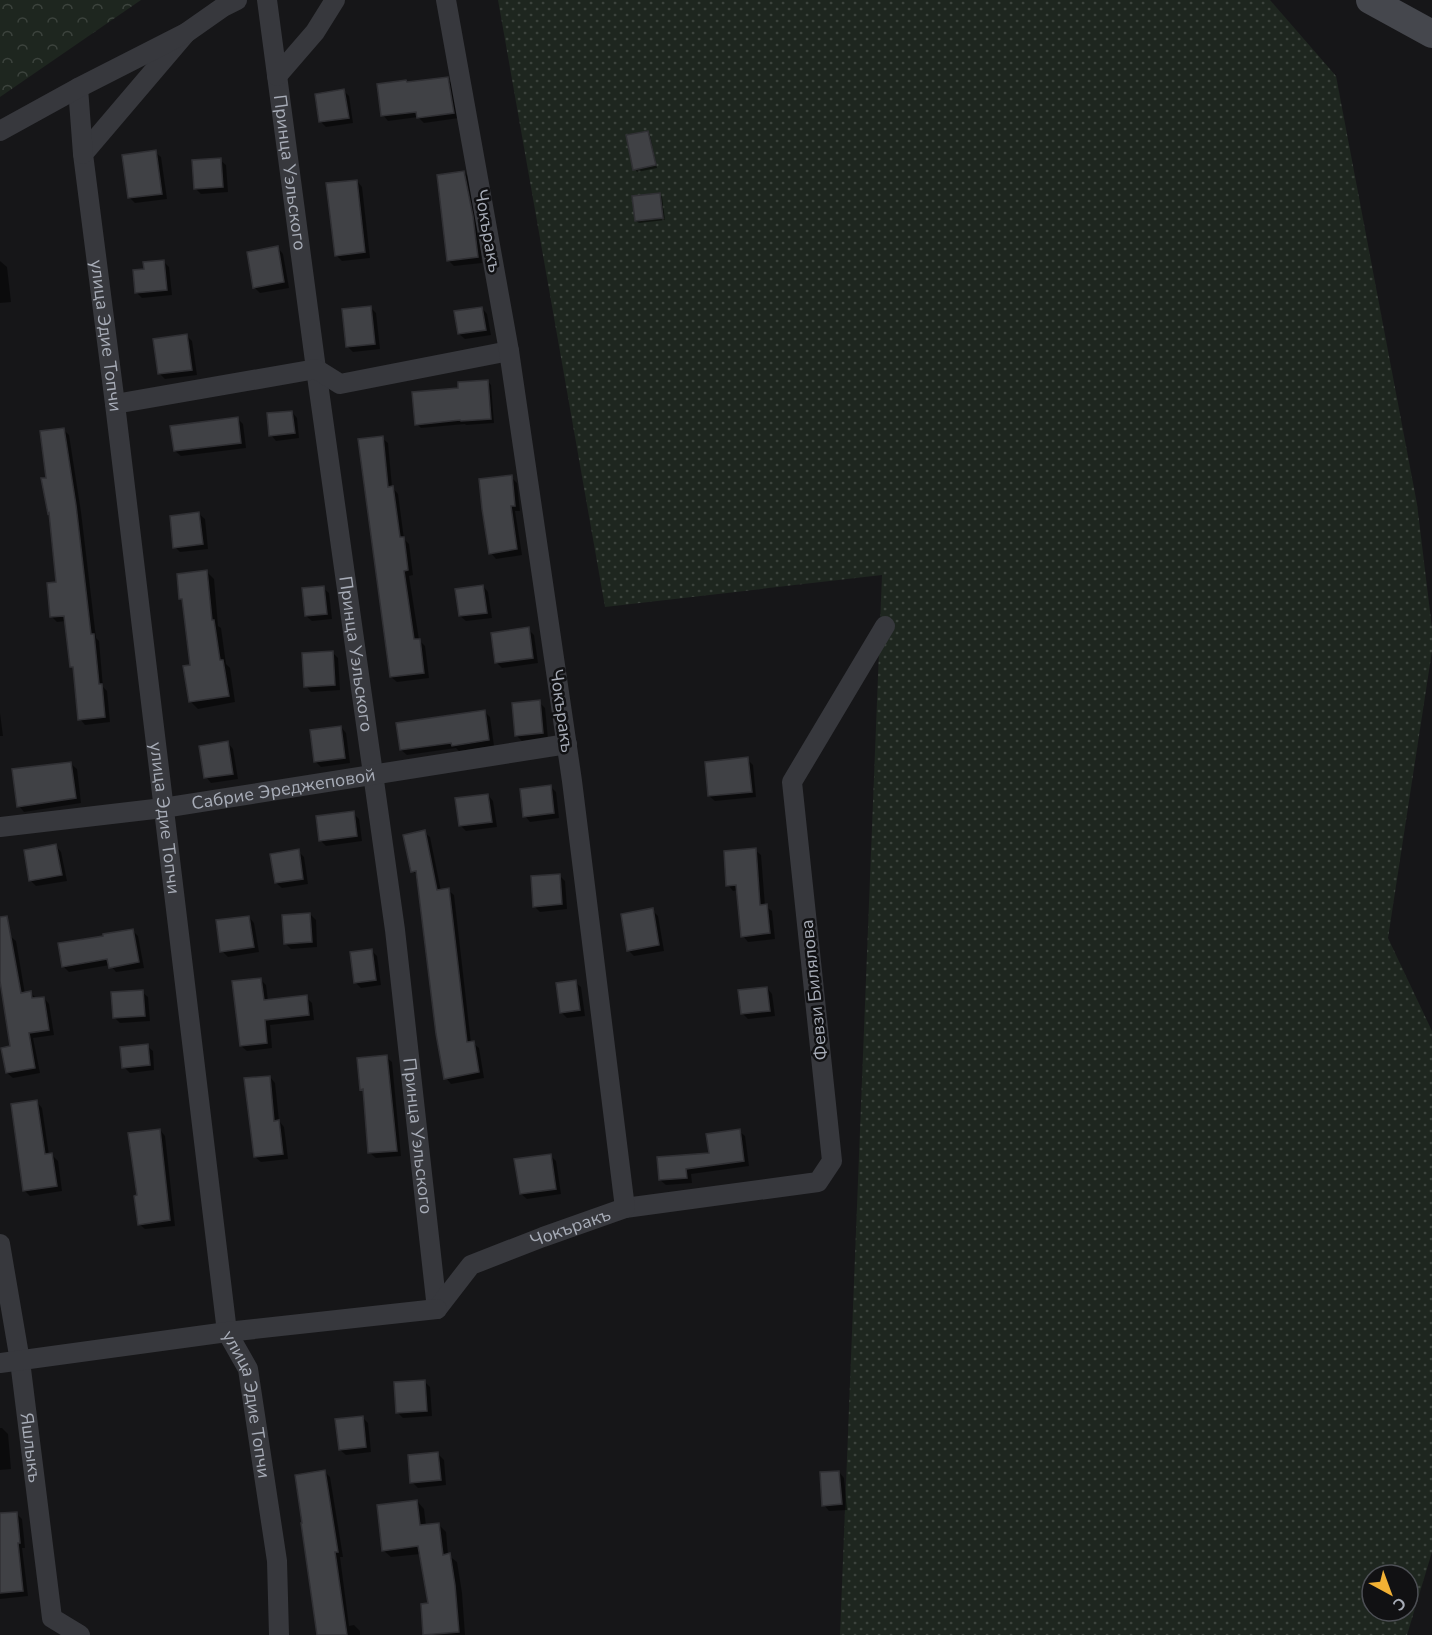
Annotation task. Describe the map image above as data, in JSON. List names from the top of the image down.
{
  "streets": {
    "street": [
      "Принца Уэльского",
      "Чокъракъ",
      "улица Эдие Топчи",
      "Сабрие Эреджеповой",
      "Февзи Билялова",
      "Яшлыкъ"
    ]
  },
  "crossings": [
    ["Принца Уэльского", "Чокъракъ"],
    ["Принца Уэльского", "Сабрие Эреджеповой"],
    ["Чокъракъ", "Сабрие Эреджеповой"],
    ["Чокъракъ", "Февзи Билялова"],
    ["улица Эдие Топчи", "Сабрие Эреджеповой"]
  ],
  "north": "bottom right"
}
